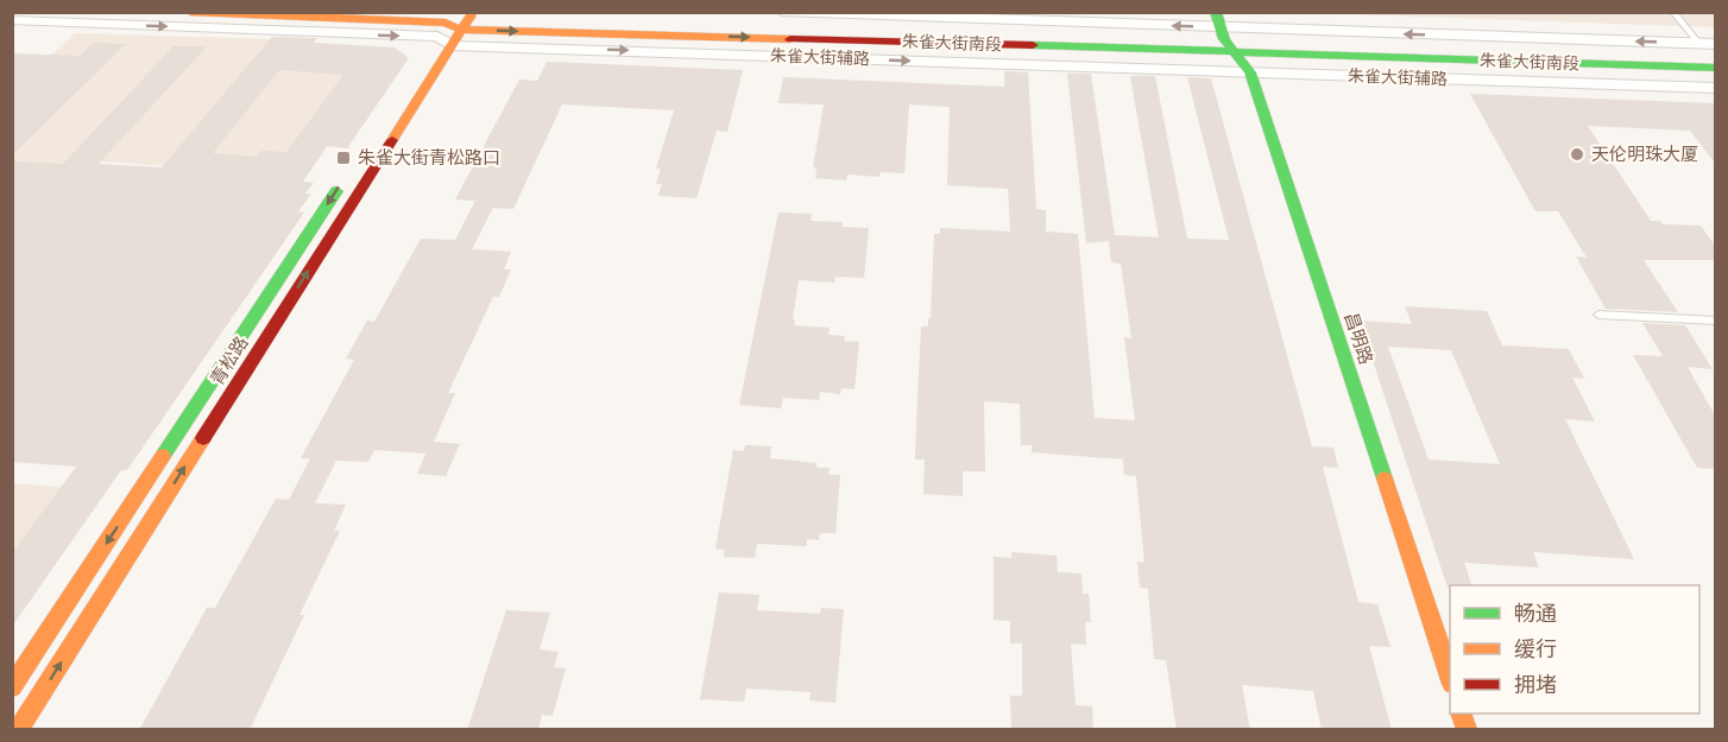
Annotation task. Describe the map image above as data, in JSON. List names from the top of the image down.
{
  "streets": {
    "main road": ["朱雀大街南段", "昌明路", "青松路"],
    "street": ["朱雀大街辅路"]
  },
  "crossings": [
    ["朱雀大街南段", "昌明路"],
    ["朱雀大街南段", "青松路"],
    ["朱雀大街辅路", "昌明路"],
    ["朱雀大街辅路", "青松路"]
  ],
  "places": {
    "other": ["天伦明珠大厦"],
    "transit": ["朱雀大街青松路口"]
  },
  "legend": ["畅通", "缓行", "拥堵"]
}
